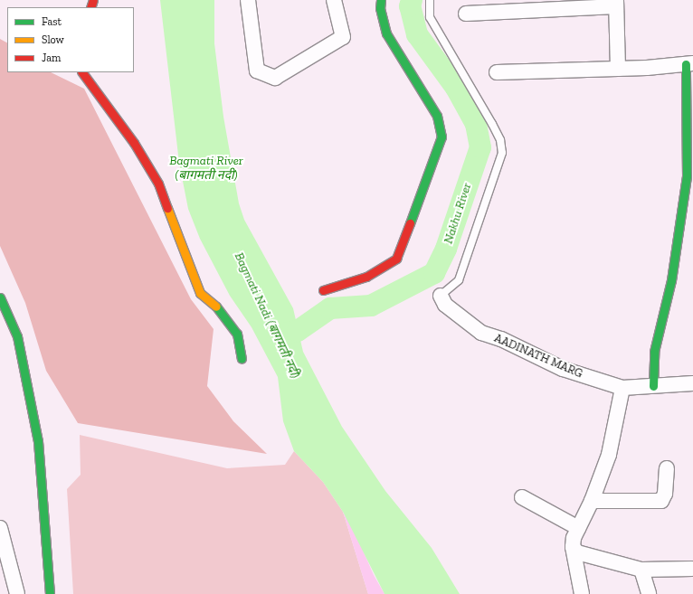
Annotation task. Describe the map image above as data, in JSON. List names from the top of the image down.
{
  "streets": {
    "street": ["AADINATH MARG"]
  },
  "water": ["Bagmati River (बागमती नदी)", "Nakhu River", "Bagmati Nadi (बागमती नदी)"],
  "legend": ["Fast", "Slow", "Jam"]
}
